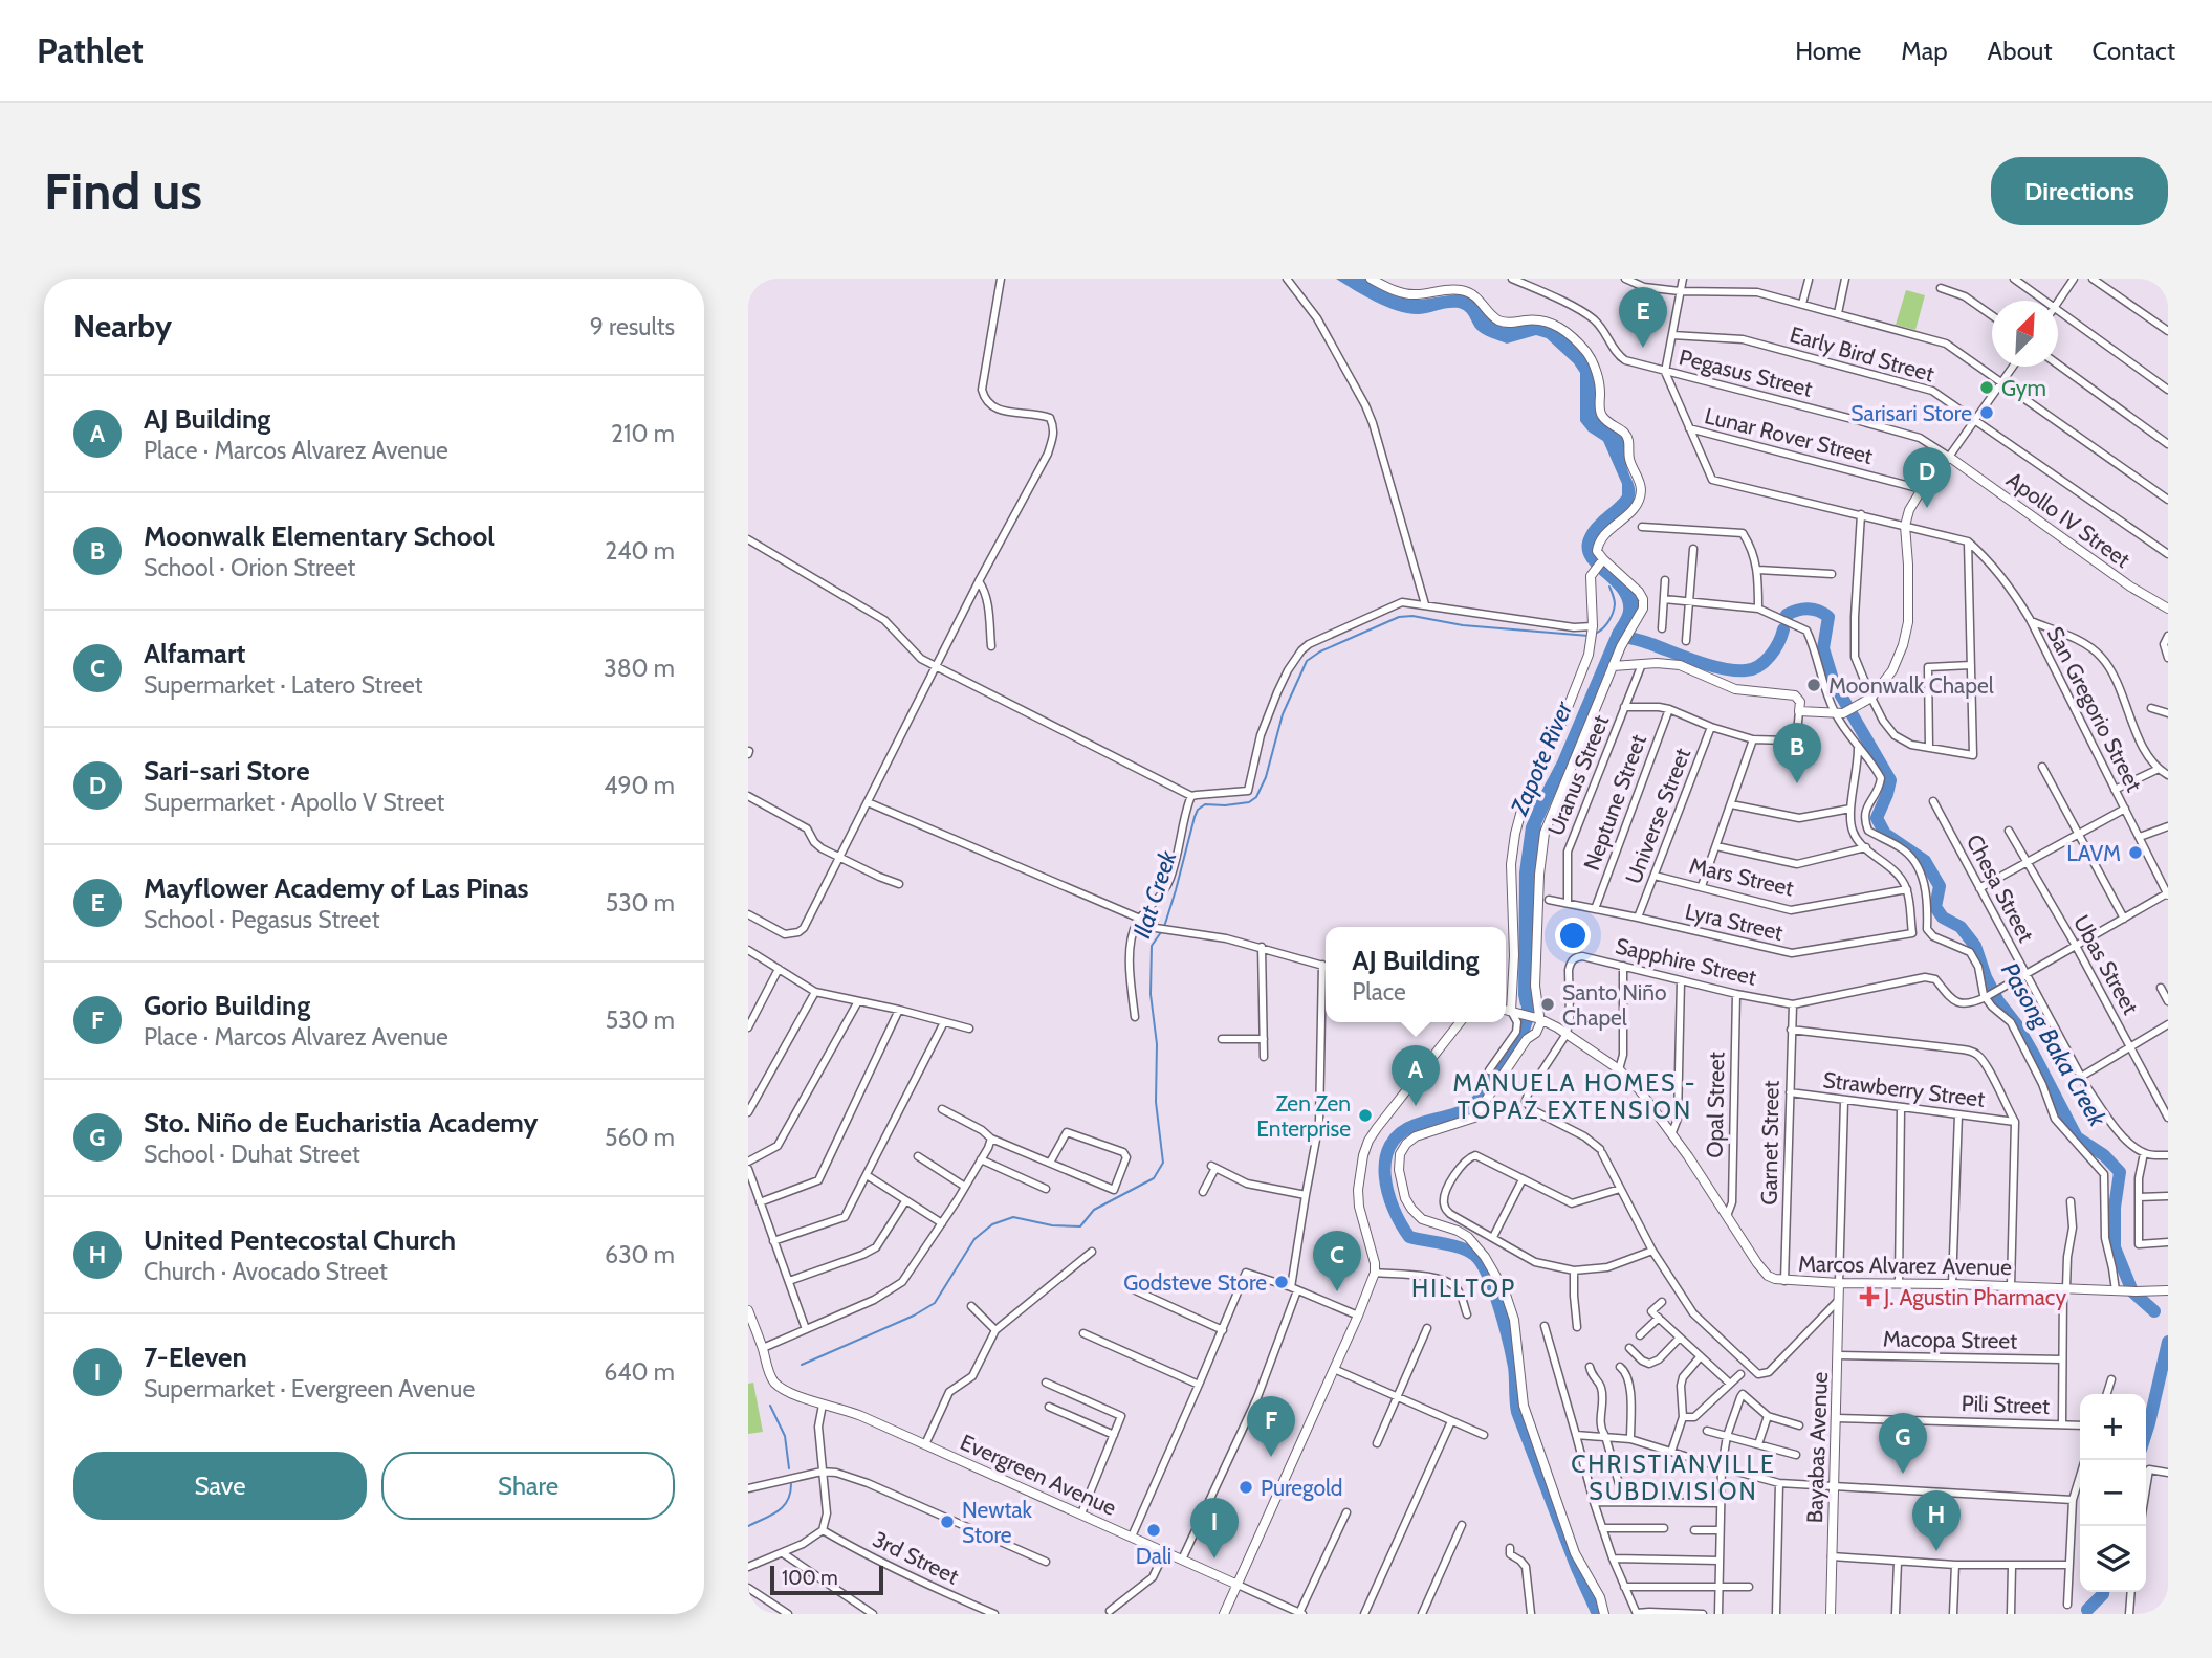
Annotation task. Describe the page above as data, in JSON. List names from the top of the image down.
{
  "streets": {
    "main road": [
      "Apollo IV Street",
      "Marcos Alvarez Avenue",
      "Bayabas Avenue",
      "Evergreen Avenue"
    ],
    "street": [
      "Early Bird Street",
      "Pegasus Street",
      "Lunar Rover Street",
      "San Gregorio Street",
      "Uranus Street",
      "Neptune Street",
      "Universe Street",
      "Mars Street",
      "Chesa Street",
      "Lyra Street",
      "Sapphire Street",
      "Ubas Street",
      "Strawberry Street",
      "Opal Street",
      "Garnet Street",
      "Macopa Street",
      "Pili Street",
      "3rd Street"
    ]
  },
  "crossings": [
    ["Pegasus Street", "Apollo IV Street"],
    ["Uranus Street", "Lyra Street"],
    ["Neptune Street", "Lyra Street"],
    ["Universe Street", "Mars Street"],
    ["Universe Street", "Lyra Street"],
    ["Mars Street", "Lyra Street"],
    ["Sapphire Street", "Opal Street"],
    ["Sapphire Street", "Garnet Street"],
    ["Sapphire Street", "Marcos Alvarez Avenue"],
    ["Strawberry Street", "Garnet Street"],
    ["Opal Street", "Marcos Alvarez Avenue"],
    ["Garnet Street", "Marcos Alvarez Avenue"],
    ["Marcos Alvarez Avenue", "Bayabas Avenue"],
    ["Macopa Street", "Bayabas Avenue"],
    ["Pili Street", "Bayabas Avenue"]
  ],
  "districts": ["MANUELA HOMES - TOPAZ EXTENSION", "HILLTOP", "CHRISTIANVILLE SUBDIVISION"],
  "water": ["Zapote River", "Ilat Creek", "Pasong Baka Creek"],
  "places": {
    "other": [
      "Gym",
      "Sarisari Store",
      "Moonwalk Chapel",
      "LAVM",
      "Santo Niño Chapel",
      "Zen Zen Enterprise",
      "Godsteve Store",
      "Puregold",
      "Newtak Store",
      "Dali"
    ],
    "health": ["J. Agustin Pharmacy"]
  },
  "scale_bar": "100 m",
  "north": "top right",
  "page": {
    "header": "Pathlet",
    "nav": [
      "Home",
      "Map",
      "About",
      "Contact"
    ],
    "buttons": [
      "Directions",
      ["Save", "Share"]
    ],
    "title": "Find us",
    "heading": ["Nearby", "9 results"],
    "pins": [
      "E",
      "D",
      "B",
      "A",
      "C",
      "F",
      "G",
      "H",
      "I"
    ],
    "list": [
      {
        "mark": "A",
        "name": "AJ Building",
        "note": "Place · Marcos Alvarez Avenue",
        "value": "210 m"
      },
      {
        "mark": "B",
        "name": "Moonwalk Elementary School",
        "note": "School · Orion Street",
        "value": "240 m"
      },
      {
        "mark": "C",
        "name": "Alfamart",
        "note": "Supermarket · Latero Street",
        "value": "380 m"
      },
      {
        "mark": "D",
        "name": "Sari-sari Store",
        "note": "Supermarket · Apollo V Street",
        "value": "490 m"
      },
      {
        "mark": "E",
        "name": "Mayflower Academy of Las Pinas",
        "note": "School · Pegasus Street",
        "value": "530 m"
      },
      {
        "mark": "F",
        "name": "Gorio Building",
        "note": "Place · Marcos Alvarez Avenue",
        "value": "530 m"
      },
      {
        "mark": "G",
        "name": "Sto. Niño de Eucharistia Academy",
        "note": "School · Duhat Street",
        "value": "560 m"
      },
      {
        "mark": "H",
        "name": "United Pentecostal Church",
        "note": "Church · Avocado Street",
        "value": "630 m"
      },
      {
        "mark": "I",
        "name": "7-Eleven",
        "note": "Supermarket · Evergreen Avenue",
        "value": "640 m"
      }
    ],
    "popup": ["AJ Building", "Place"],
    "map_buttons": ["+", "−"],
    "scale": "100 m"
  }
}
